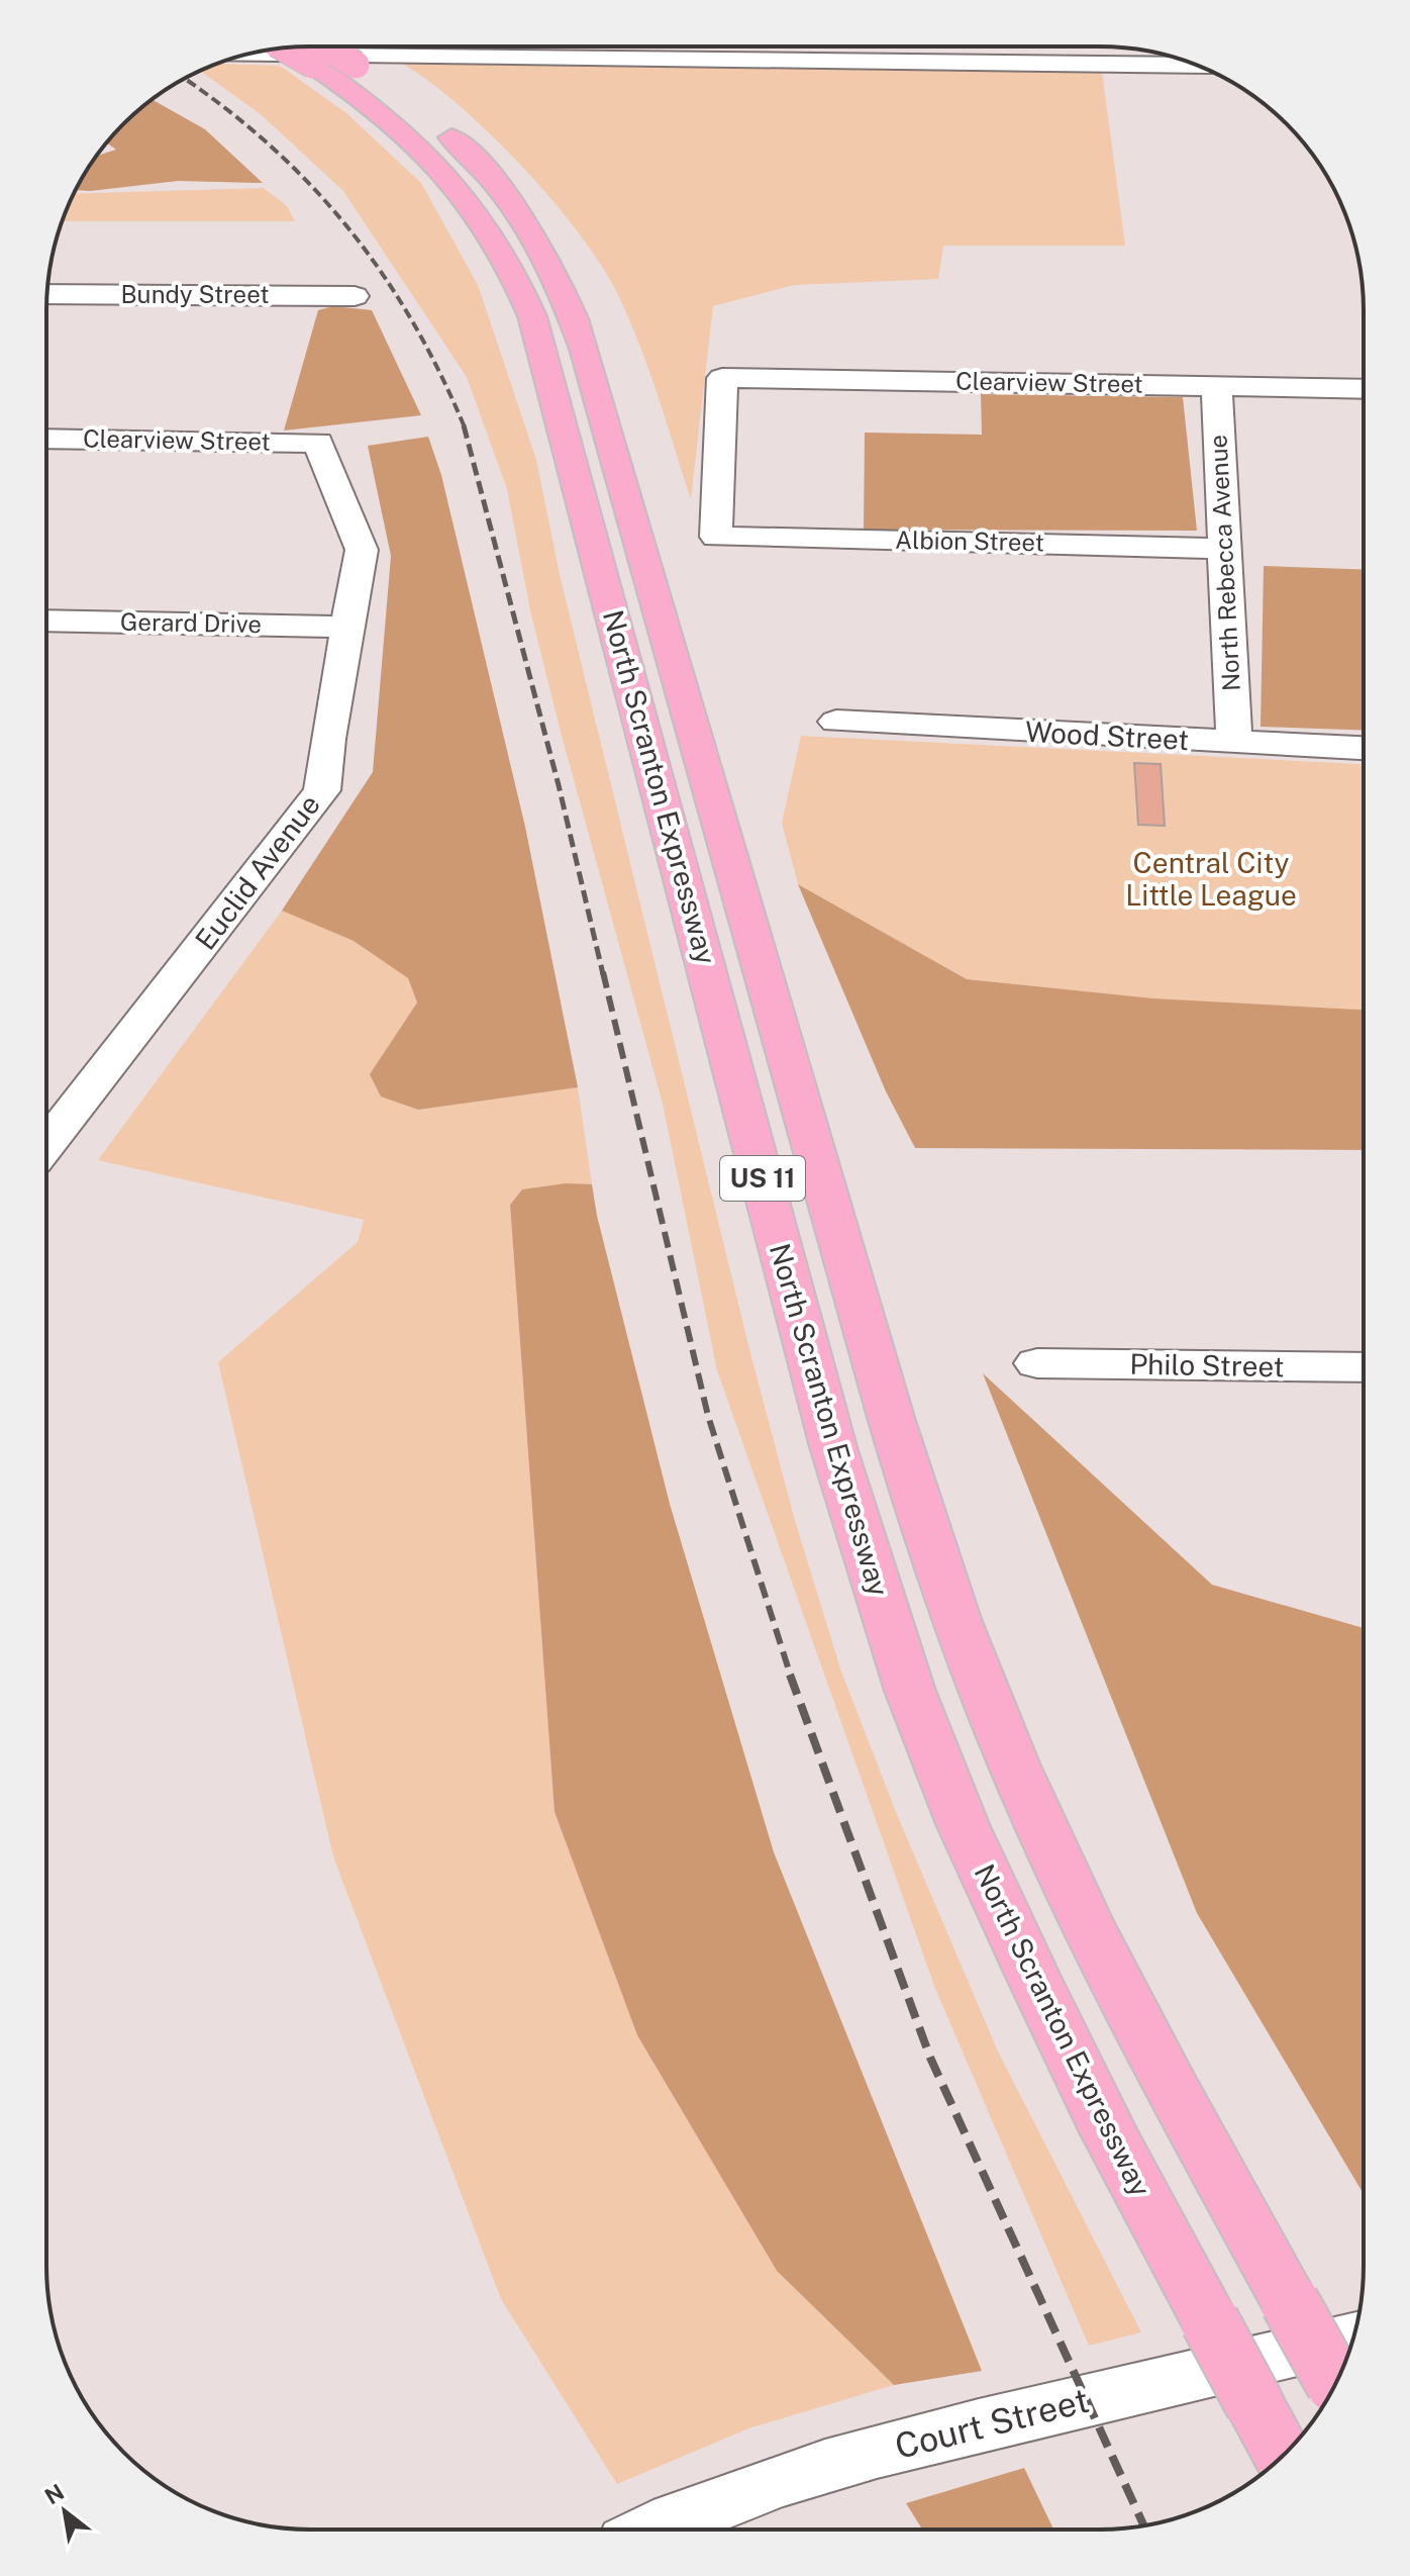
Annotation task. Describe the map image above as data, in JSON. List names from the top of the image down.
{
  "streets": {
    "highway": ["North Scranton Expressway", "US 11"],
    "street": [
      "Bundy Street",
      "Clearview Street",
      "Albion Street",
      "North Rebecca Avenue",
      "Gerard Drive",
      "Wood Street",
      "Euclid Avenue",
      "Philo Street",
      "Court Street"
    ]
  },
  "crossings": [
    ["Clearview Street", "Albion Street"],
    ["Clearview Street", "North Rebecca Avenue"],
    ["Clearview Street", "Euclid Avenue"],
    ["Albion Street", "North Rebecca Avenue"],
    ["North Rebecca Avenue", "Wood Street"],
    ["Gerard Drive", "Euclid Avenue"]
  ],
  "parks": ["Central City Little League"],
  "north": "top left"
}
